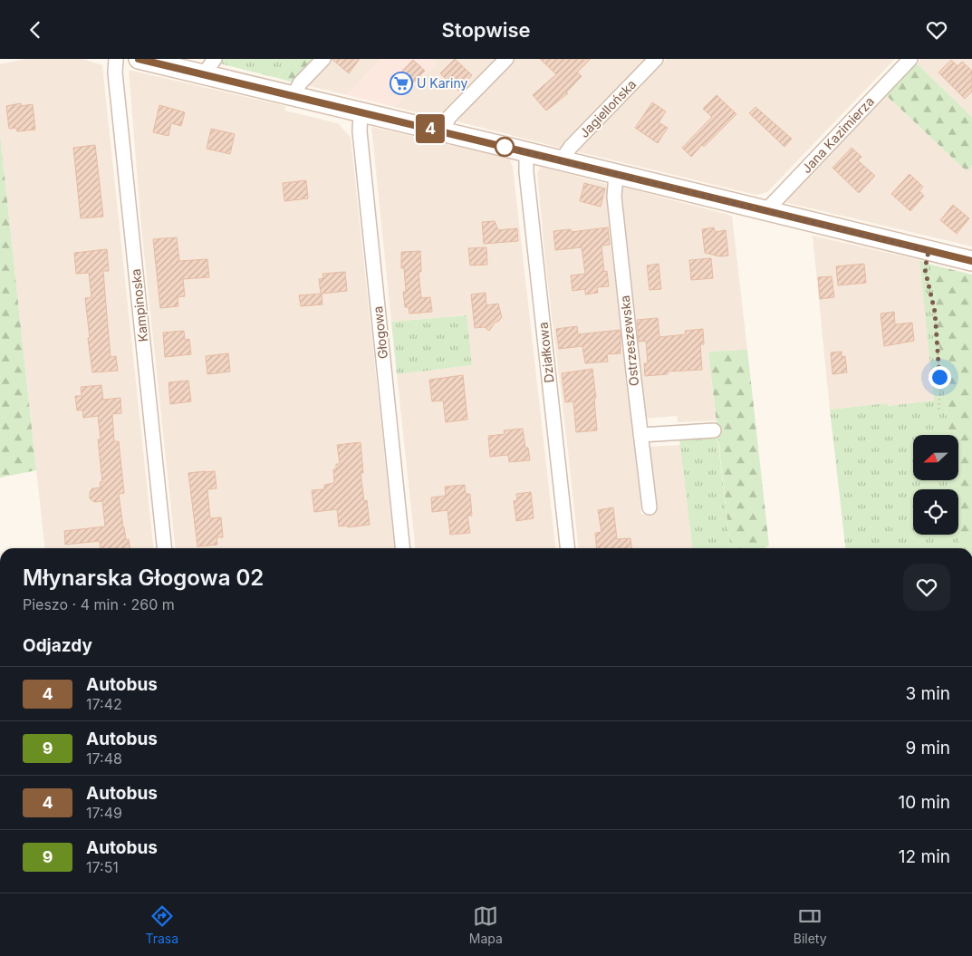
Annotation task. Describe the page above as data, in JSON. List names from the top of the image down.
{
  "streets": {
    "street": [
      "Jagiellońska",
      "Jana Kazimierza",
      "Kampinoska",
      "Głogowa",
      "Ostrzeszewska",
      "Działkowa"
    ]
  },
  "places": {
    "supermarket": ["U Kariny"]
  },
  "lines": ["bus line 4"],
  "north": "left",
  "page": {
    "header": "Stopwise",
    "on_map": "4",
    "heading": [
      ["Młynarska Głogowa 02", "Pieszo · 4 min · 260 m"],
      "Odjazdy"
    ],
    "list": [
      {
        "mark": "4",
        "name": "Autobus",
        "note": "17:42",
        "value": "3 min"
      },
      {
        "mark": "9",
        "name": "Autobus",
        "note": "17:48",
        "value": "9 min"
      },
      {
        "mark": "4",
        "name": "Autobus",
        "note": "17:49",
        "value": "10 min"
      },
      {
        "mark": "9",
        "name": "Autobus",
        "note": "17:51",
        "value": "12 min"
      }
    ],
    "tabs": ["Trasa", "Mapa", "Bilety"]
  }
}
